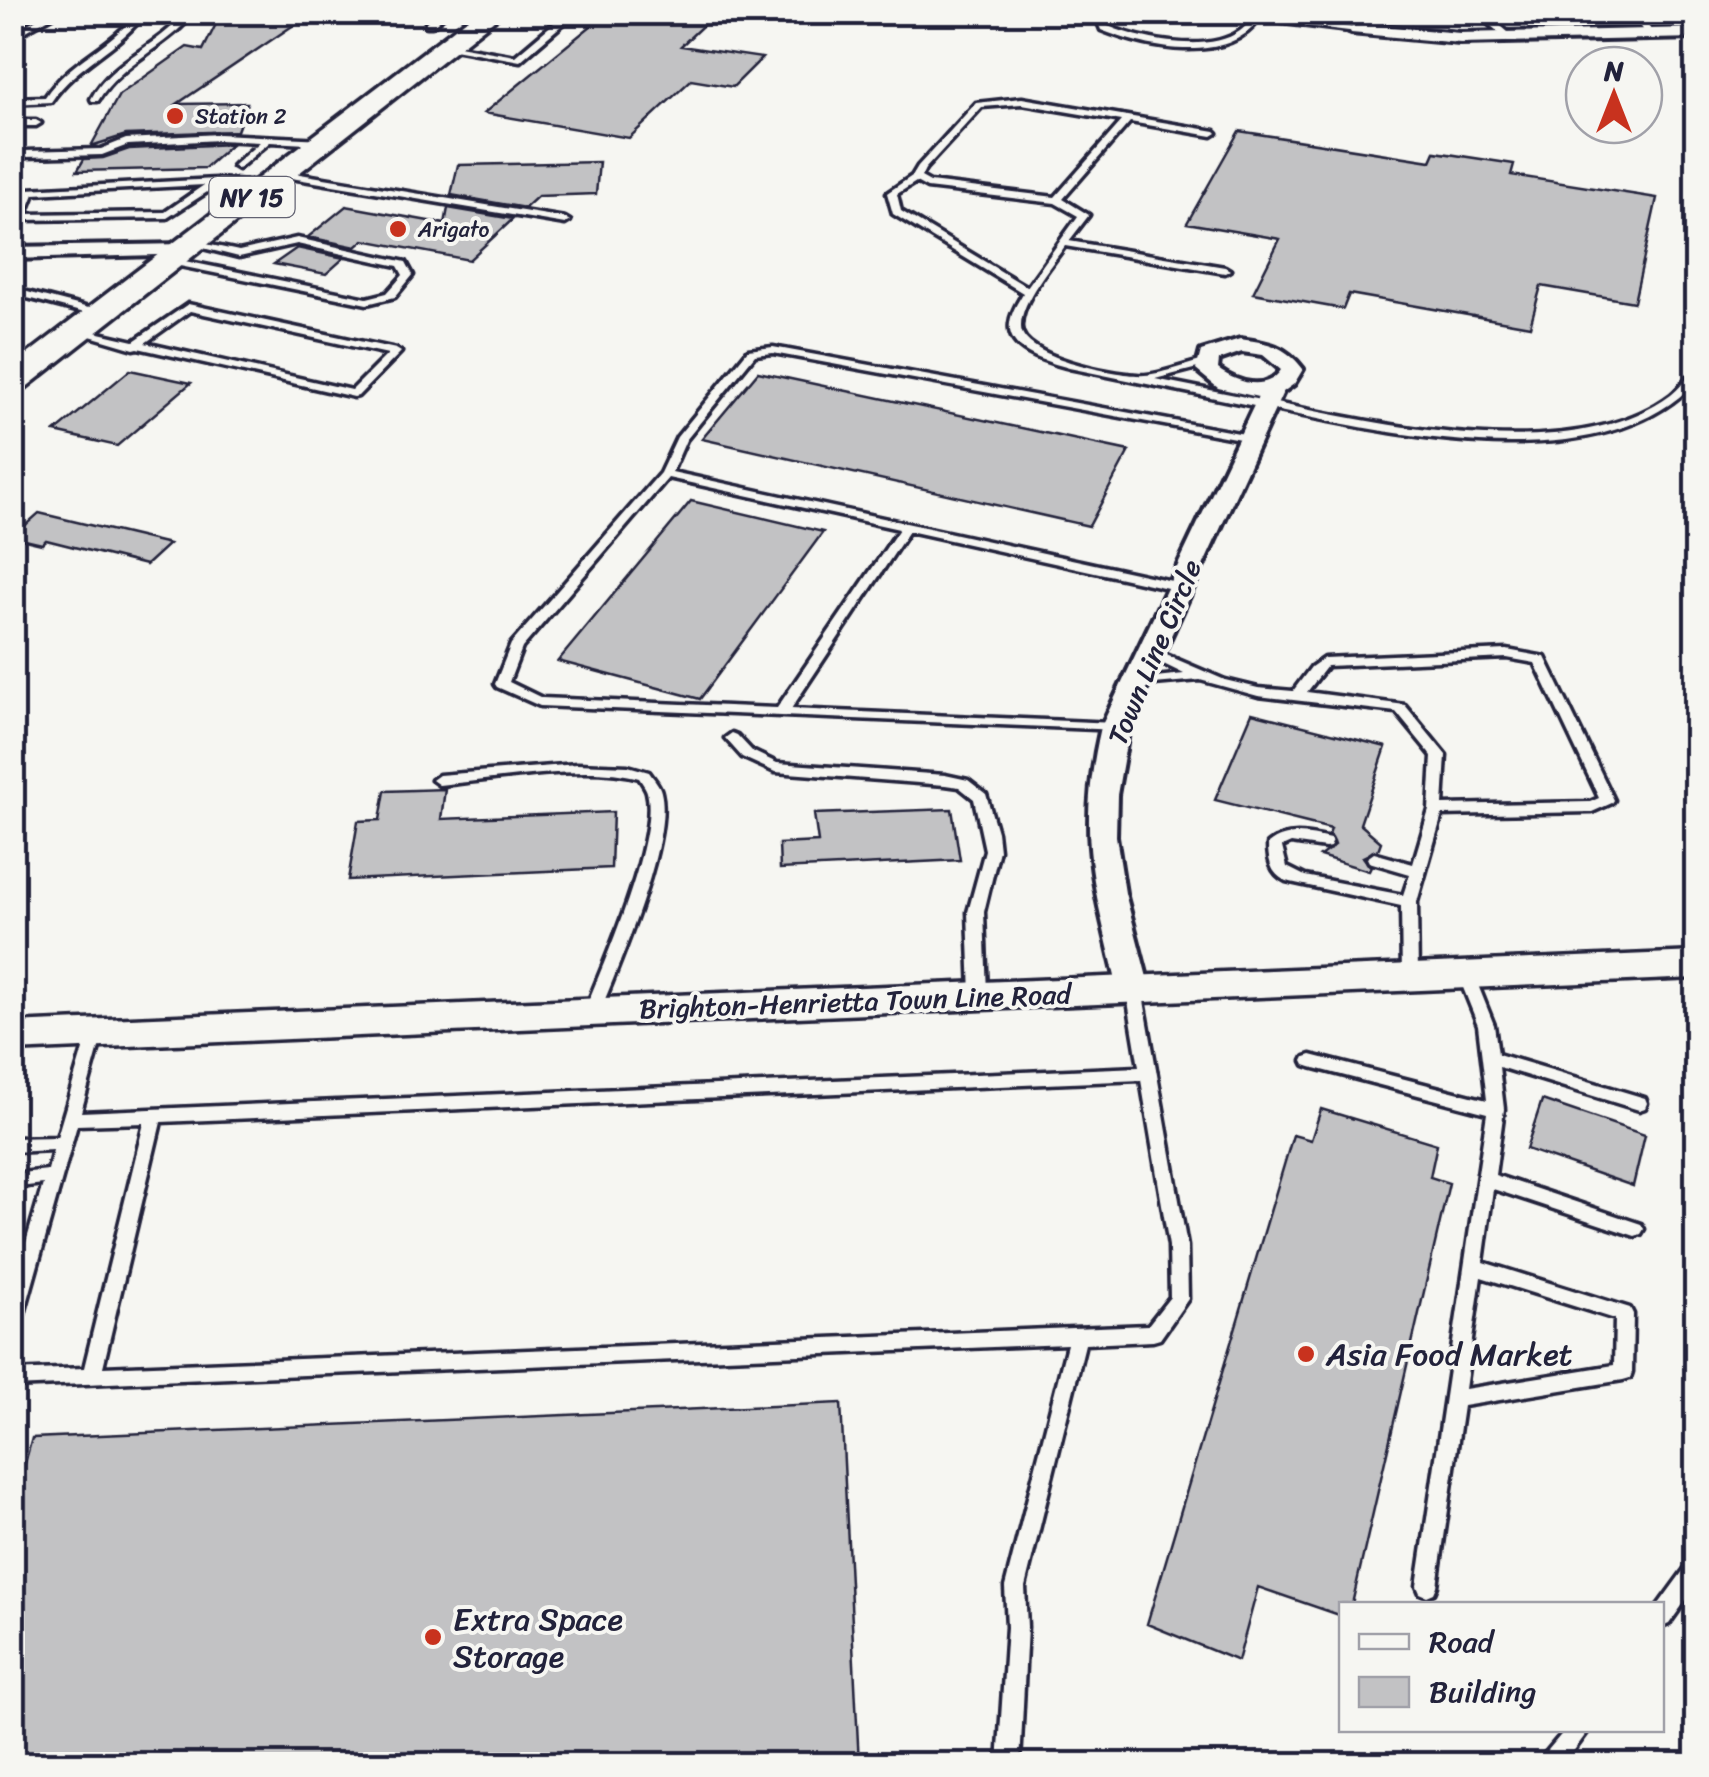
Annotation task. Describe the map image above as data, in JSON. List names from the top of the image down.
{
  "streets": {
    "main road": ["NY 15"],
    "street": ["Town Line Circle", "Brighton-Henrietta Town Line Road"]
  },
  "crossings": [
    ["Town Line Circle", "Brighton-Henrietta Town Line Road"]
  ],
  "places": [
    "Station 2",
    "Arigato",
    "Asia Food Market",
    "Extra Space Storage"
  ],
  "legend": ["Road", "Building"],
  "north": "top"
}
